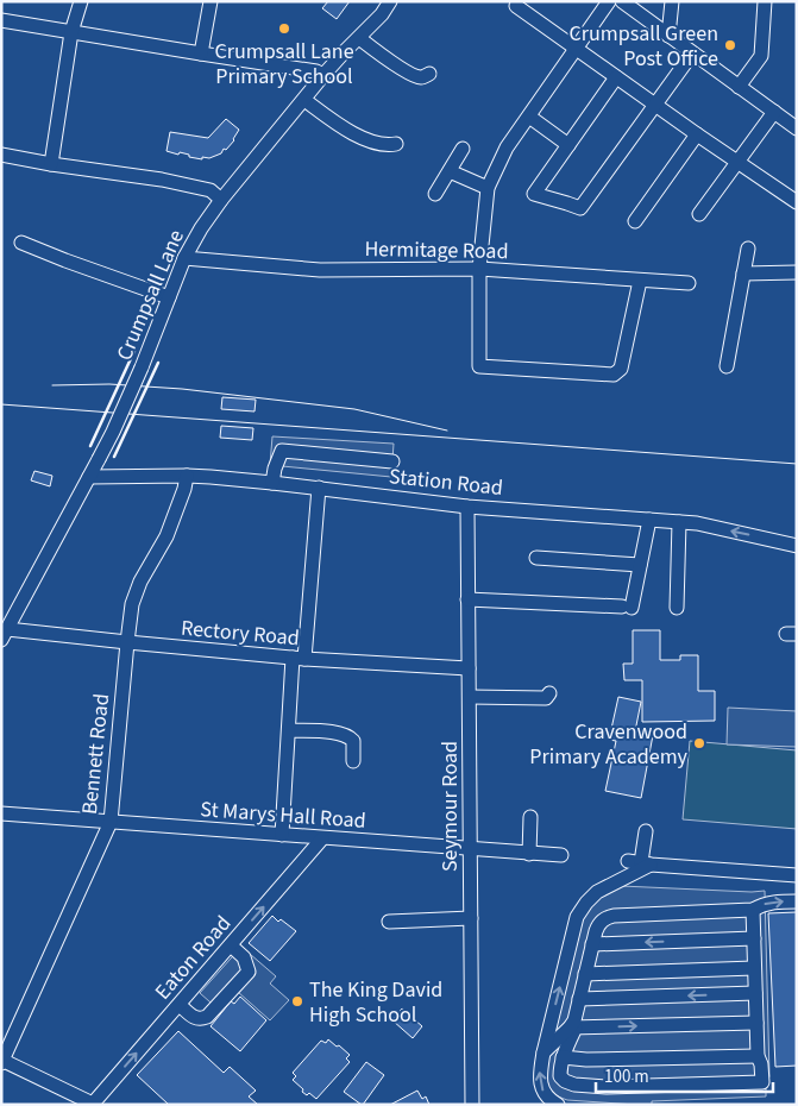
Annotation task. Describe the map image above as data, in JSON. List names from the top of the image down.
{
  "streets": {
    "street": [
      "Hermitage Road",
      "Crumpsall Lane",
      "Station Road",
      "Rectory Road",
      "Bennett Road",
      "Seymour Road",
      "St Marys Hall Road",
      "Eaton Road"
    ]
  },
  "crossings": [
    ["Hermitage Road", "Crumpsall Lane"],
    ["Crumpsall Lane", "Station Road"],
    ["Crumpsall Lane", "Rectory Road"],
    ["Station Road", "Bennett Road"],
    ["Station Road", "Seymour Road"],
    ["Rectory Road", "Bennett Road"],
    ["Rectory Road", "Seymour Road"],
    ["Bennett Road", "St Marys Hall Road"],
    ["Seymour Road", "St Marys Hall Road"],
    ["St Marys Hall Road", "Eaton Road"]
  ],
  "one_way": ["Eaton Road"],
  "places": [
    "Crumpsall Lane Primary School",
    "Crumpsall Green Post Office",
    "Cravenwood Primary Academy",
    "The King David High School"
  ],
  "scale_bar": "100 m"
}
